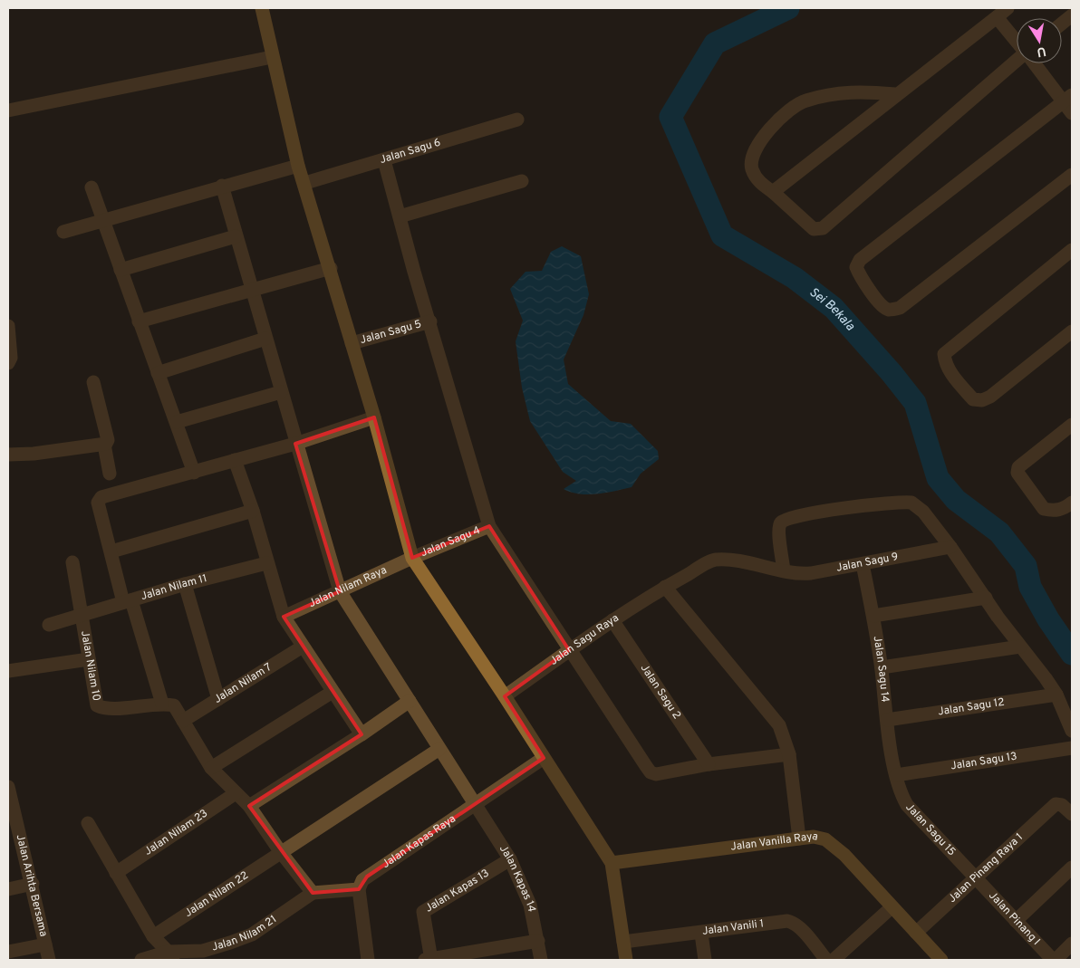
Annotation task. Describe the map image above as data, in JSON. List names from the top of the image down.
{
  "streets": {
    "street": [
      "Jalan Sagu 6",
      "Jalan Sagu 5",
      "Jalan Sagu 4",
      "Jalan Sagu 9",
      "Jalan Nilam Raya",
      "Jalan Nilam 11",
      "Jalan Sagu Raya",
      "Jalan Nilam 10",
      "Jalan Sagu 14",
      "Jalan Nilam 7",
      "Jalan Sagu 2",
      "Jalan Sagu 12",
      "Jalan Sagu 13",
      "Jalan Sagu 15",
      "Jalan Nilam 23",
      "Jalan Kapas Raya",
      "Jalan Vanilla Raya",
      "Jalan Pinang Raya 1",
      "Jalan Kapas 14",
      "Jalan Arihta Bersama",
      "Jalan Kapas 13",
      "Jalan Nilam 22",
      "Jalan Pinang I",
      "Jalan Vanili 1",
      "Jalan Nilam 21"
    ]
  },
  "crossings": [
    ["Jalan Sagu 4", "Jalan Nilam Raya"],
    ["Jalan Sagu 9", "Jalan Sagu Raya"],
    ["Jalan Sagu 9", "Jalan Sagu 14"],
    ["Jalan Nilam Raya", "Jalan Kapas 14"],
    ["Jalan Nilam 11", "Jalan Nilam 10"],
    ["Jalan Sagu Raya", "Jalan Sagu 2"],
    ["Jalan Sagu 14", "Jalan Sagu 12"],
    ["Jalan Sagu 14", "Jalan Sagu 13"],
    ["Jalan Sagu 14", "Jalan Sagu 15"],
    ["Jalan Sagu 13", "Jalan Sagu 15"],
    ["Jalan Sagu 15", "Jalan Pinang Raya 1"],
    ["Jalan Sagu 15", "Jalan Pinang I"],
    ["Jalan Kapas Raya", "Jalan Kapas 14"],
    ["Jalan Vanilla Raya", "Jalan Pinang Raya 1"],
    ["Jalan Pinang Raya 1", "Jalan Pinang I"],
    ["Jalan Kapas 14", "Jalan Kapas 13"],
    ["Jalan Kapas 14", "Jalan Nilam 22"]
  ],
  "water": ["Sei Bekala"],
  "north": "bottom"
}
